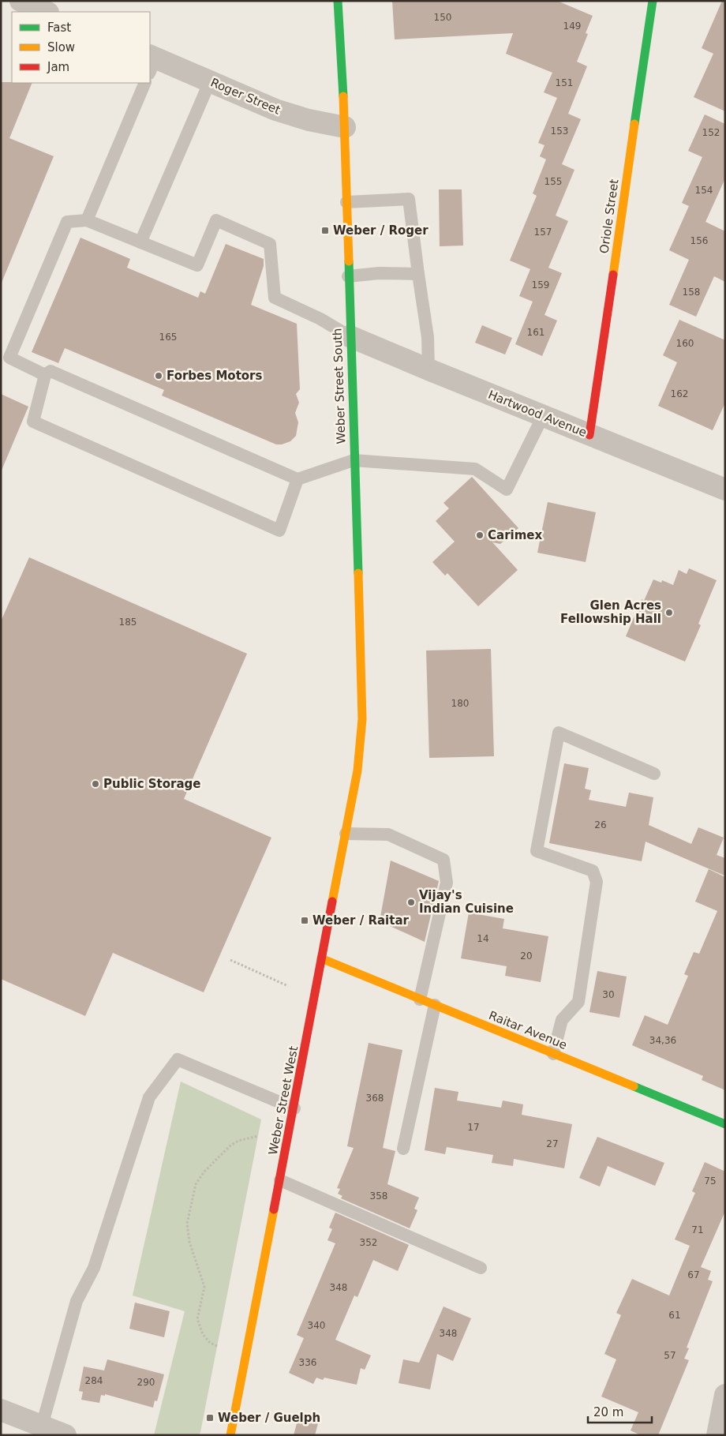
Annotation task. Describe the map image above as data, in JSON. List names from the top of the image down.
{
  "streets": {
    "main road": [
      "Oriole Street",
      "Weber Street South",
      "Raitar Avenue",
      "Weber Street West"
    ],
    "street": ["Roger Street", "Hartwood Avenue"]
  },
  "crossings": [
    ["Roger Street", "Weber Street South"],
    ["Oriole Street", "Hartwood Avenue"],
    ["Weber Street South", "Hartwood Avenue"],
    ["Weber Street South", "Weber Street West"],
    ["Raitar Avenue", "Weber Street West"]
  ],
  "places": {
    "transit": ["Weber / Roger", "Weber / Raitar", "Weber / Guelph"],
    "other": [
      "Forbes Motors",
      "Carimex",
      "Glen Acres Fellowship Hall",
      "Public Storage",
      "Vijay's Indian Cuisine"
    ]
  },
  "house_numbers": [
    "150",
    "149",
    "151",
    "153",
    "152",
    "155",
    "154",
    "157",
    "156",
    "159",
    "158",
    "161",
    "165",
    "160",
    "162",
    "185",
    "180",
    "26",
    "14",
    "20",
    "30",
    "34,36",
    "368",
    "17",
    "27",
    "75",
    "358",
    "71",
    "352",
    "67",
    "348",
    "61",
    "340",
    "348",
    "57",
    "336",
    "284",
    "290"
  ],
  "legend": ["Fast", "Slow", "Jam"],
  "scale_bar": "20 m"
}
